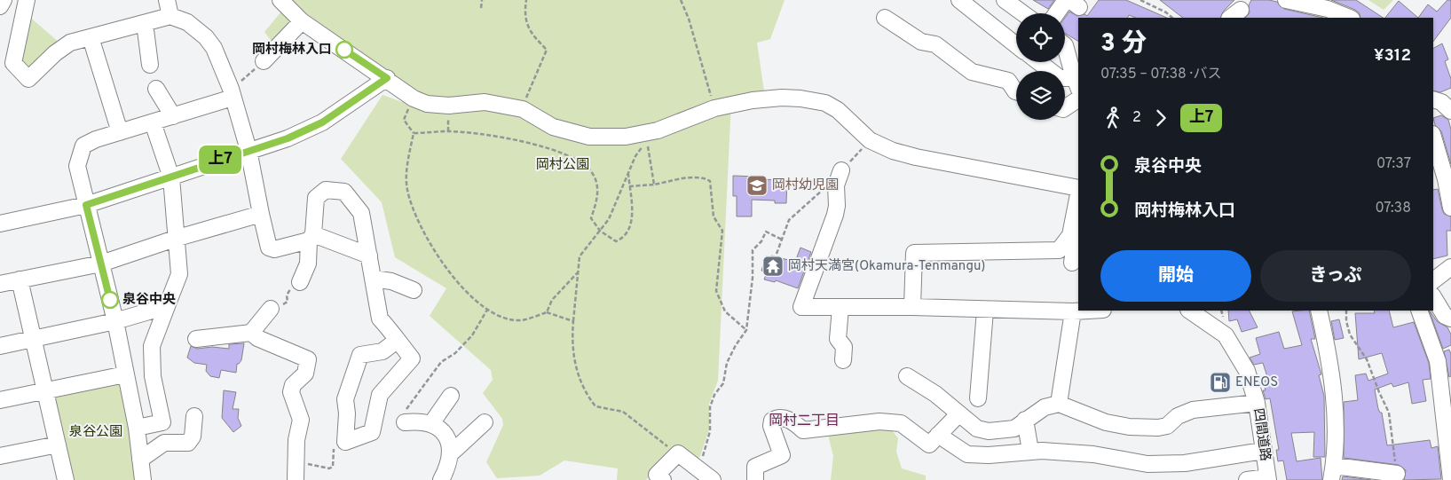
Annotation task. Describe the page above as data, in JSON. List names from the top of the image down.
{
  "streets": {
    "street": ["四間道路"]
  },
  "districts": ["岡村二丁目"],
  "parks": ["岡村公園", "泉谷公園"],
  "places": {
    "other": ["岡村梅林入口", "泉谷中央"],
    "school or university": ["岡村幼児園"],
    "temple": ["岡村天満宮(Okamura-Tenmangu)"],
    "fuel station": ["ENEOS"]
  },
  "lines": ["bus line 上7"],
  "page": {
    "on_map": "上7",
    "heading": ["3 分", "07:35 – 07:38 · バス", "¥312"],
    "legs": ["2", "上7"],
    "list": [
      {
        "name": "泉谷中央",
        "value": "07:37"
      },
      {
        "name": "岡村梅林入口",
        "value": "07:38"
      }
    ],
    "buttons": ["開始", "きっぷ"]
  }
}
